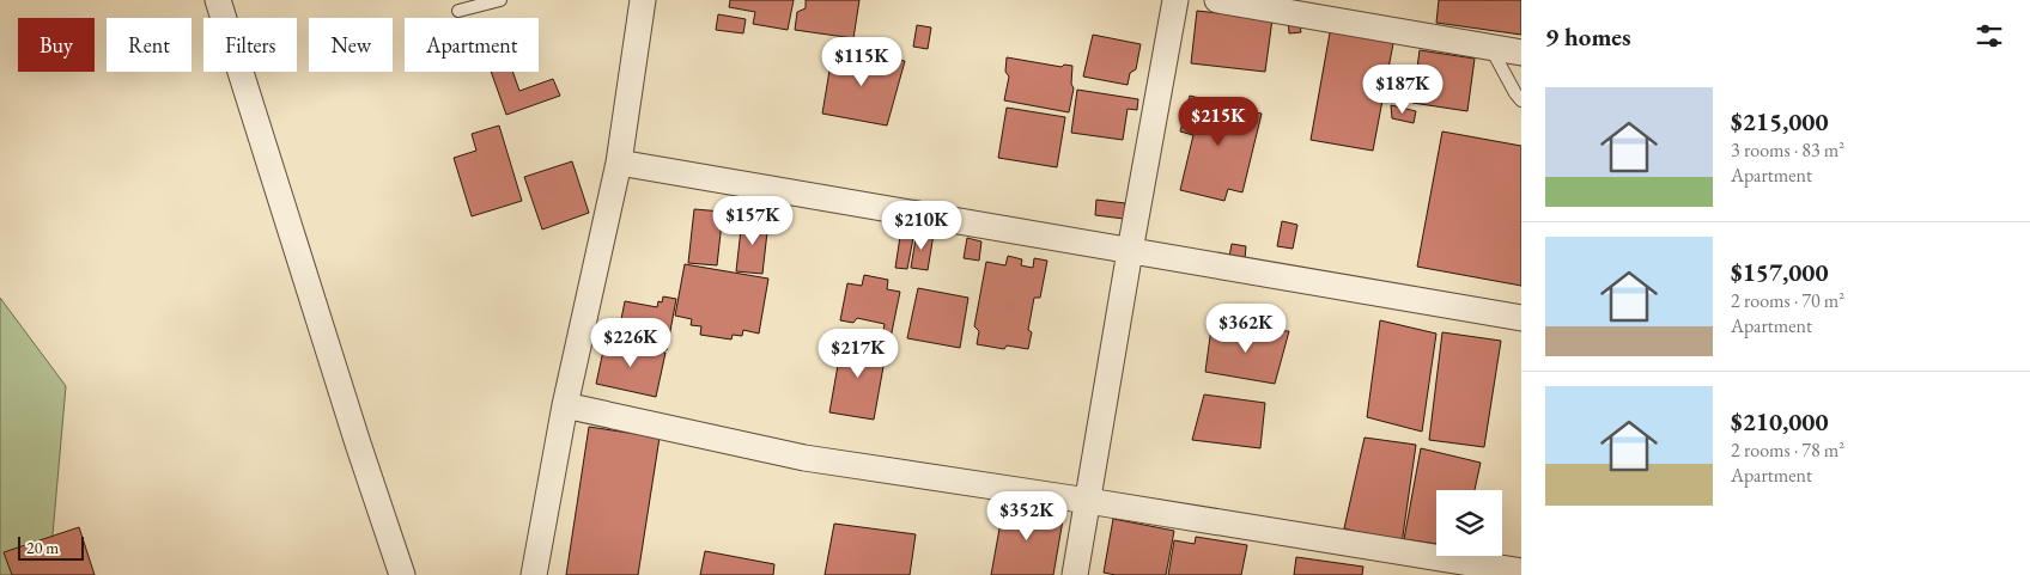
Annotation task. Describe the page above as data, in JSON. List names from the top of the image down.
{
  "scale_bar": "20 m",
  "page": {
    "heading": "9 homes",
    "chip": [
      "Buy",
      "Rent",
      "Filters",
      "New",
      "Apartment"
    ],
    "price": [
      "$115K",
      "$187K",
      "$215K",
      "$157K",
      "$210K",
      "$362K",
      "$226K",
      "$217K",
      "$352K"
    ],
    "list": [
      {
        "name": "$215,000",
        "note": "3 rooms · 83 m² · Apartment"
      },
      {
        "name": "$157,000",
        "note": "2 rooms · 70 m² · Apartment"
      },
      {
        "name": "$210,000",
        "note": "2 rooms · 78 m² · Apartment"
      }
    ],
    "scale": "20 m"
  }
}
